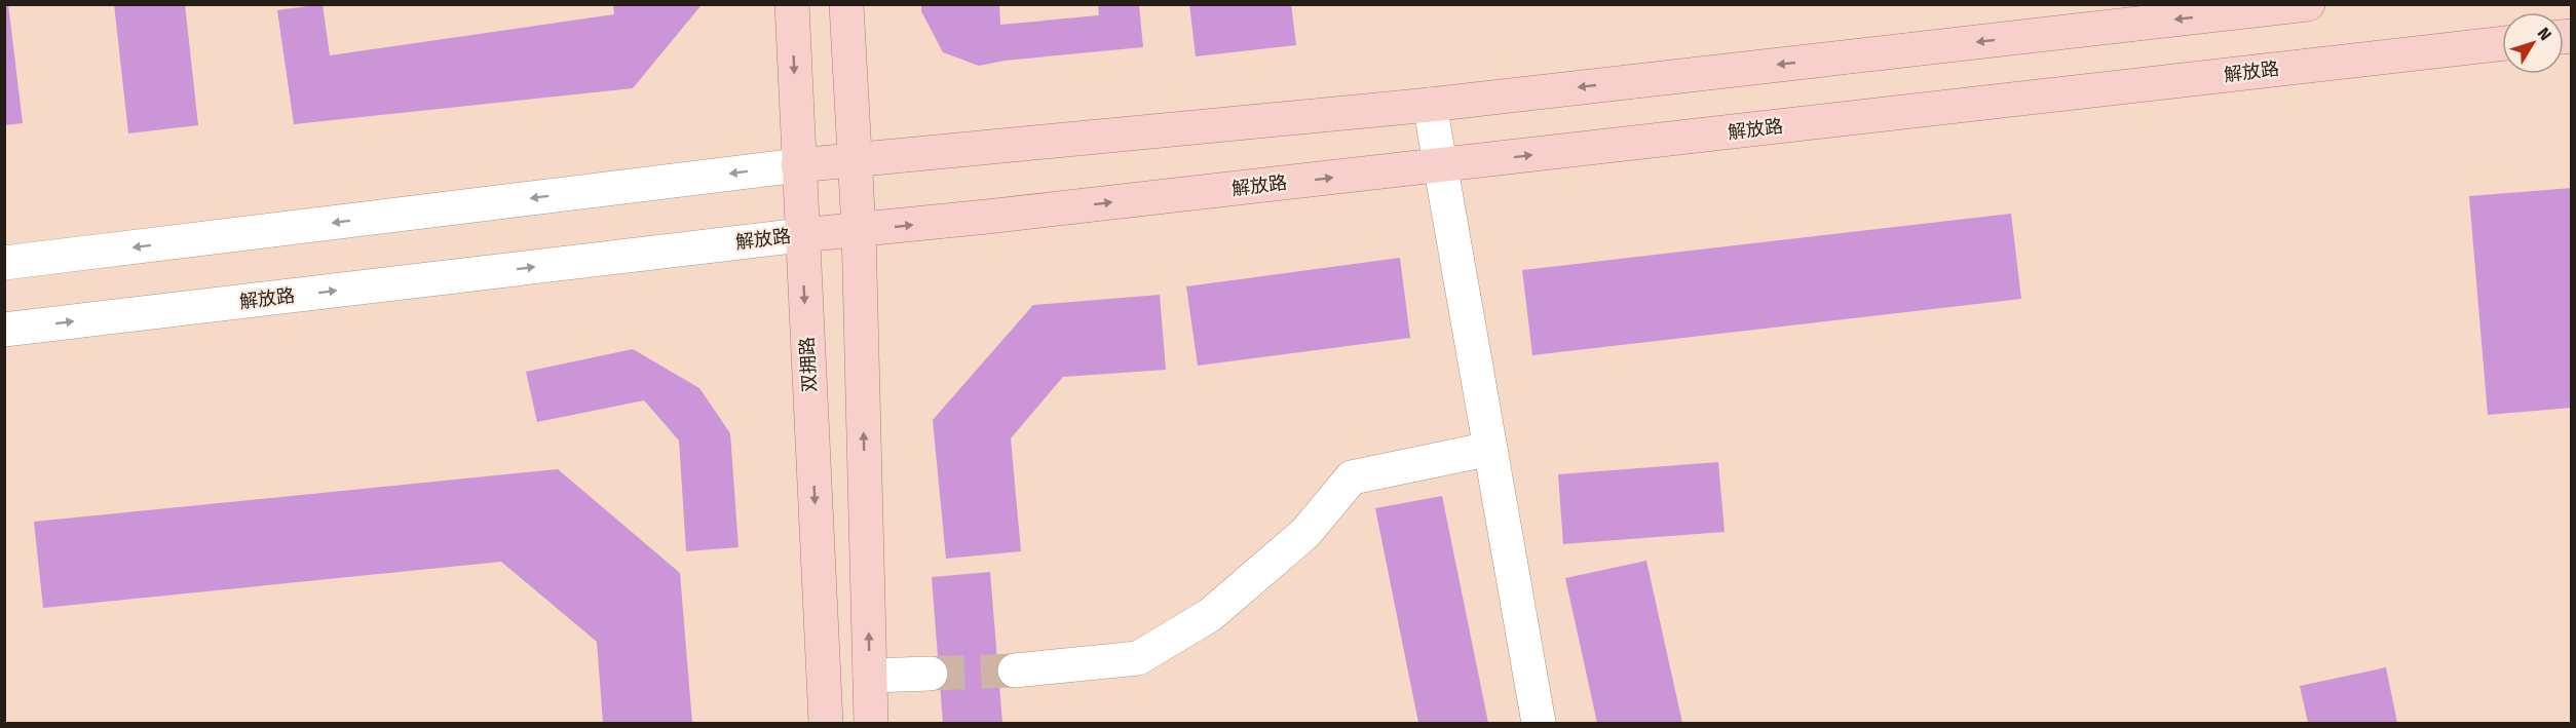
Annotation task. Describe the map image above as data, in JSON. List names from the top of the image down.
{
  "streets": {
    "main road": ["解放路", "双拥路"]
  },
  "crossings": [
    ["解放路", "双拥路"]
  ],
  "north": "top right"
}
